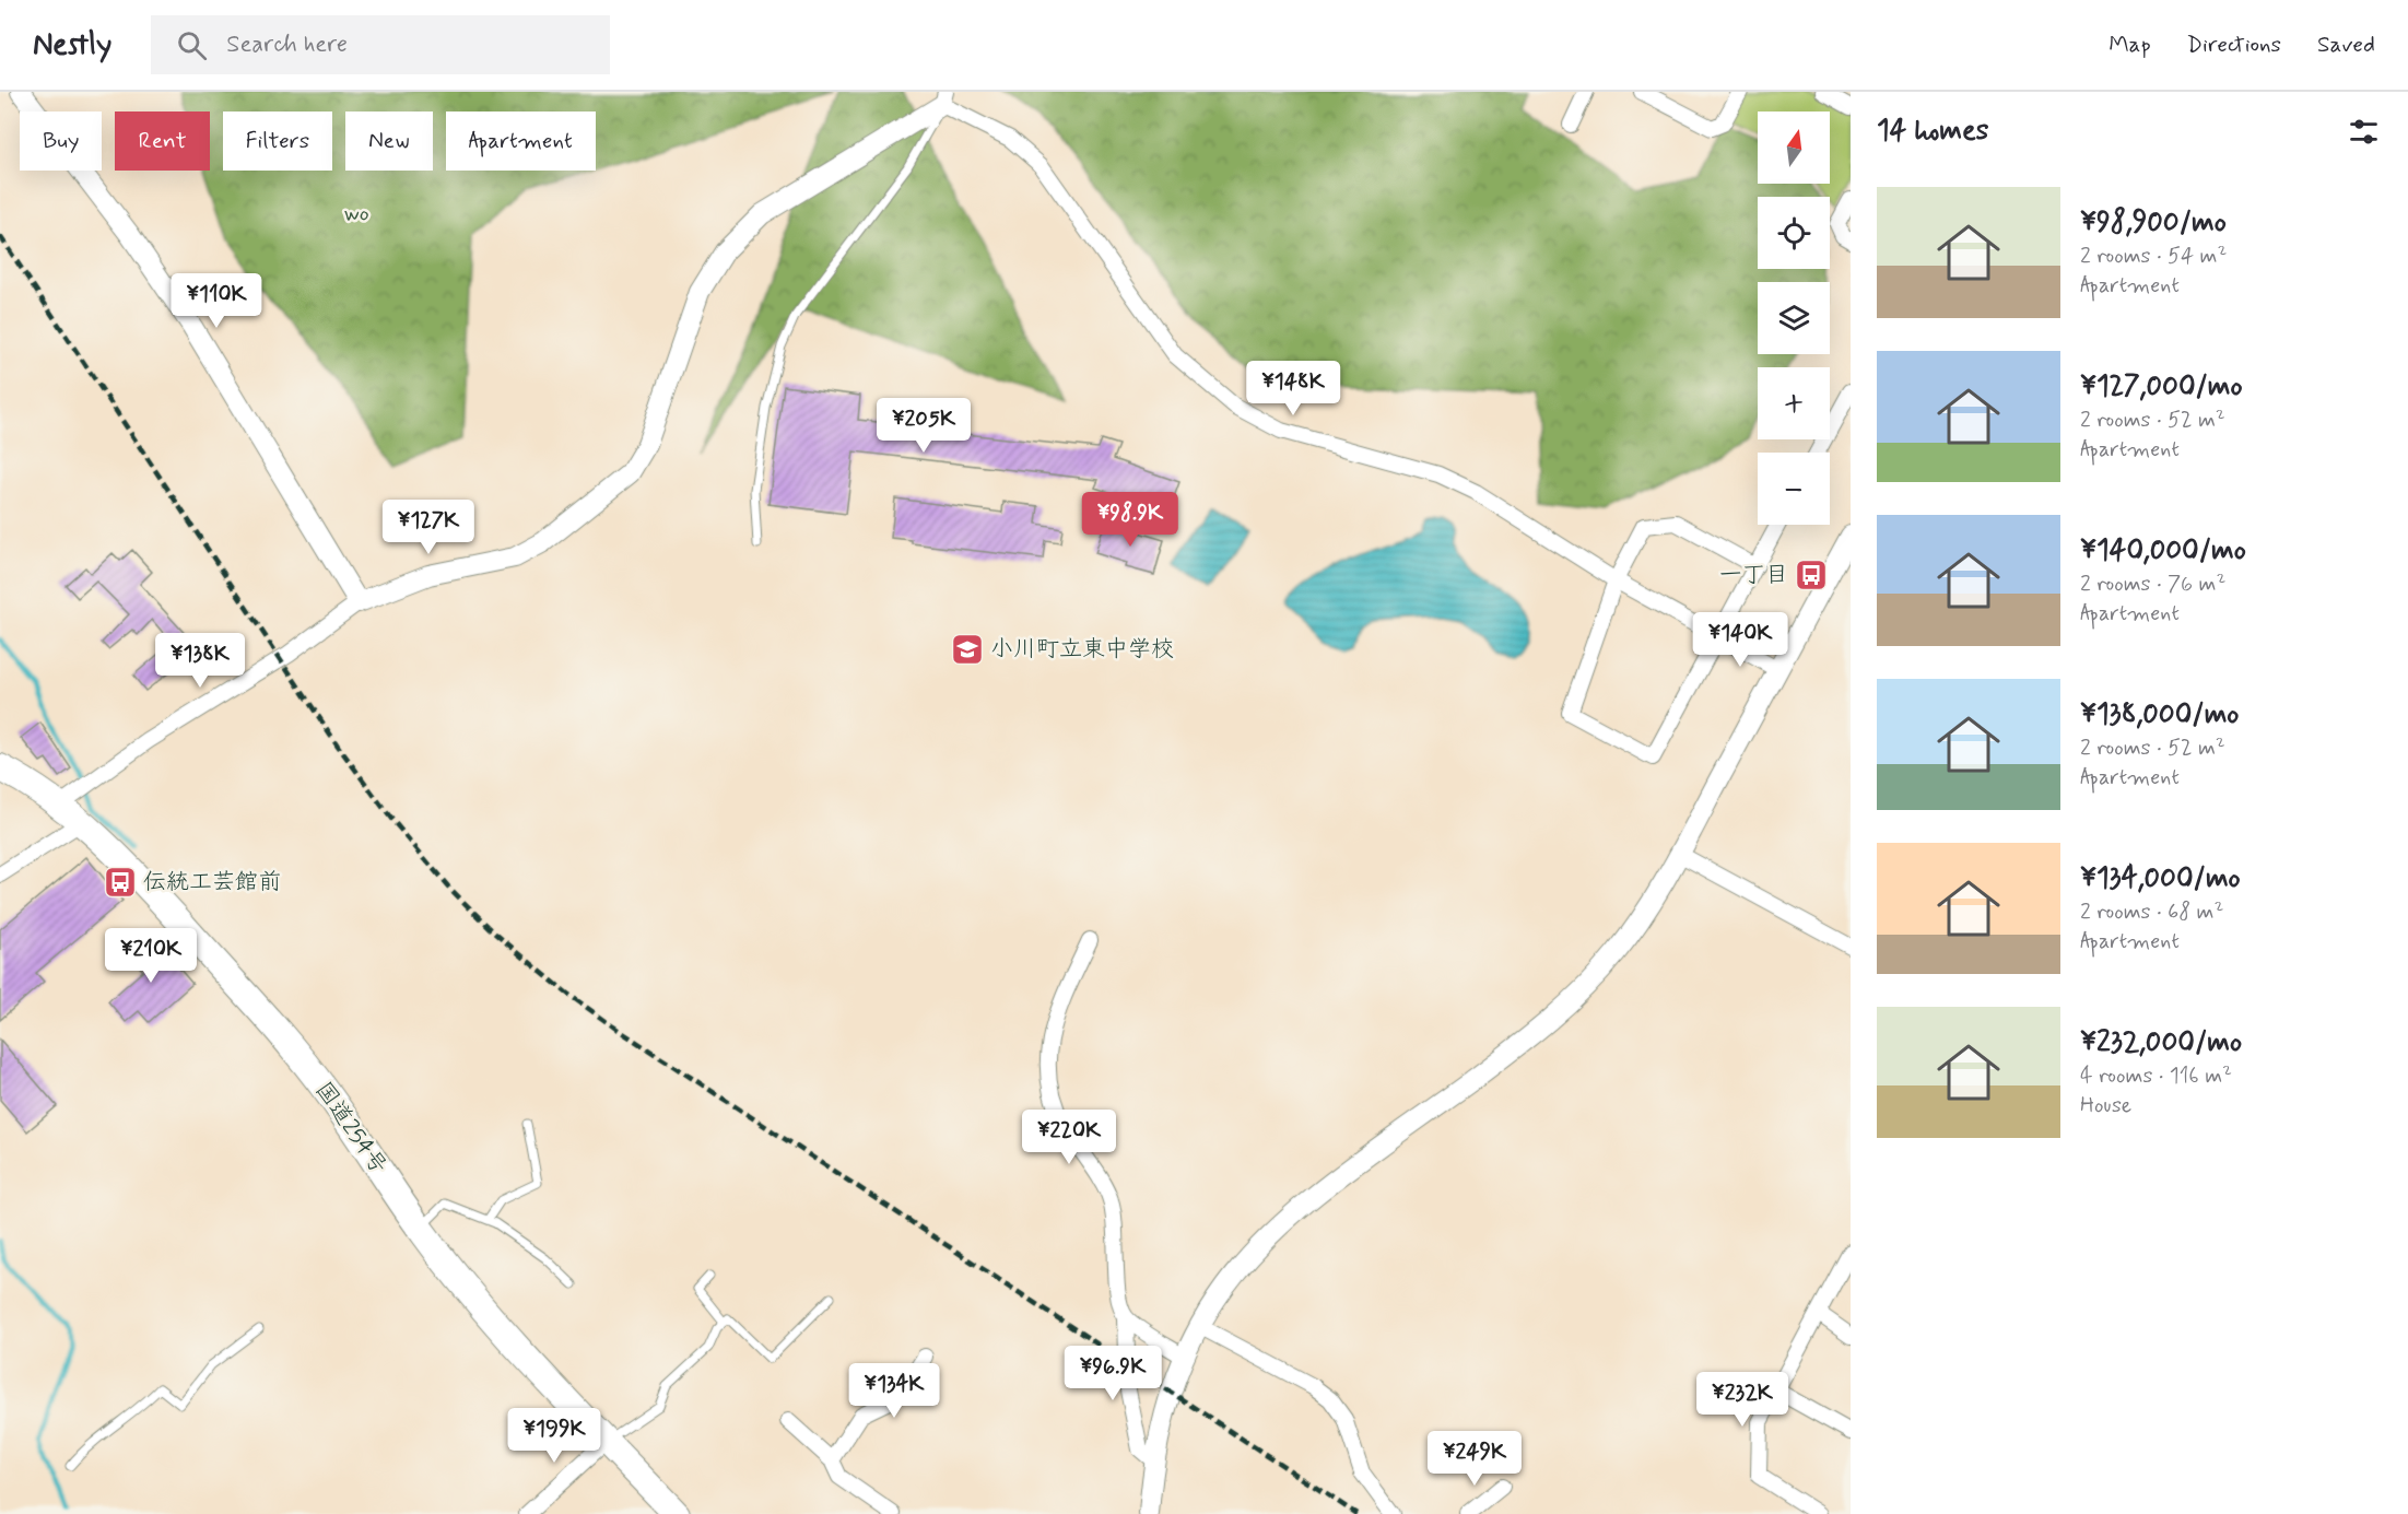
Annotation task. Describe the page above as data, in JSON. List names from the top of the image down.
{
  "streets": {
    "highway": ["国道254号"]
  },
  "parks": ["wo"],
  "places": {
    "bus stop": ["一丁目", "伝統工芸館前"],
    "school or university": ["小川町立東中学校"]
  },
  "north": "top",
  "page": {
    "header": "Nestly",
    "search": "Search here",
    "nav": ["Map", "Directions", "Saved"],
    "heading": "14 homes",
    "map_buttons": ["+", "−"],
    "chip": [
      "Buy",
      "Rent",
      "Filters",
      "New",
      "Apartment"
    ],
    "list": [
      {
        "name": "¥98,900/mo",
        "note": "2 rooms · 54 m² · Apartment"
      },
      {
        "name": "¥127,000/mo",
        "note": "2 rooms · 52 m² · Apartment"
      },
      {
        "name": "¥140,000/mo",
        "note": "2 rooms · 76 m² · Apartment"
      },
      {
        "name": "¥138,000/mo",
        "note": "2 rooms · 52 m² · Apartment"
      },
      {
        "name": "¥134,000/mo",
        "note": "2 rooms · 68 m² · Apartment"
      },
      {
        "name": "¥232,000/mo",
        "note": "4 rooms · 116 m² · House"
      }
    ],
    "price": [
      "¥110K",
      "¥148K",
      "¥205K",
      "¥98.9K",
      "¥127K",
      "¥140K",
      "¥138K",
      "¥210K",
      "¥220K",
      "¥96.9K",
      "¥134K",
      "¥232K",
      "¥199K",
      "¥249K"
    ]
  }
}
